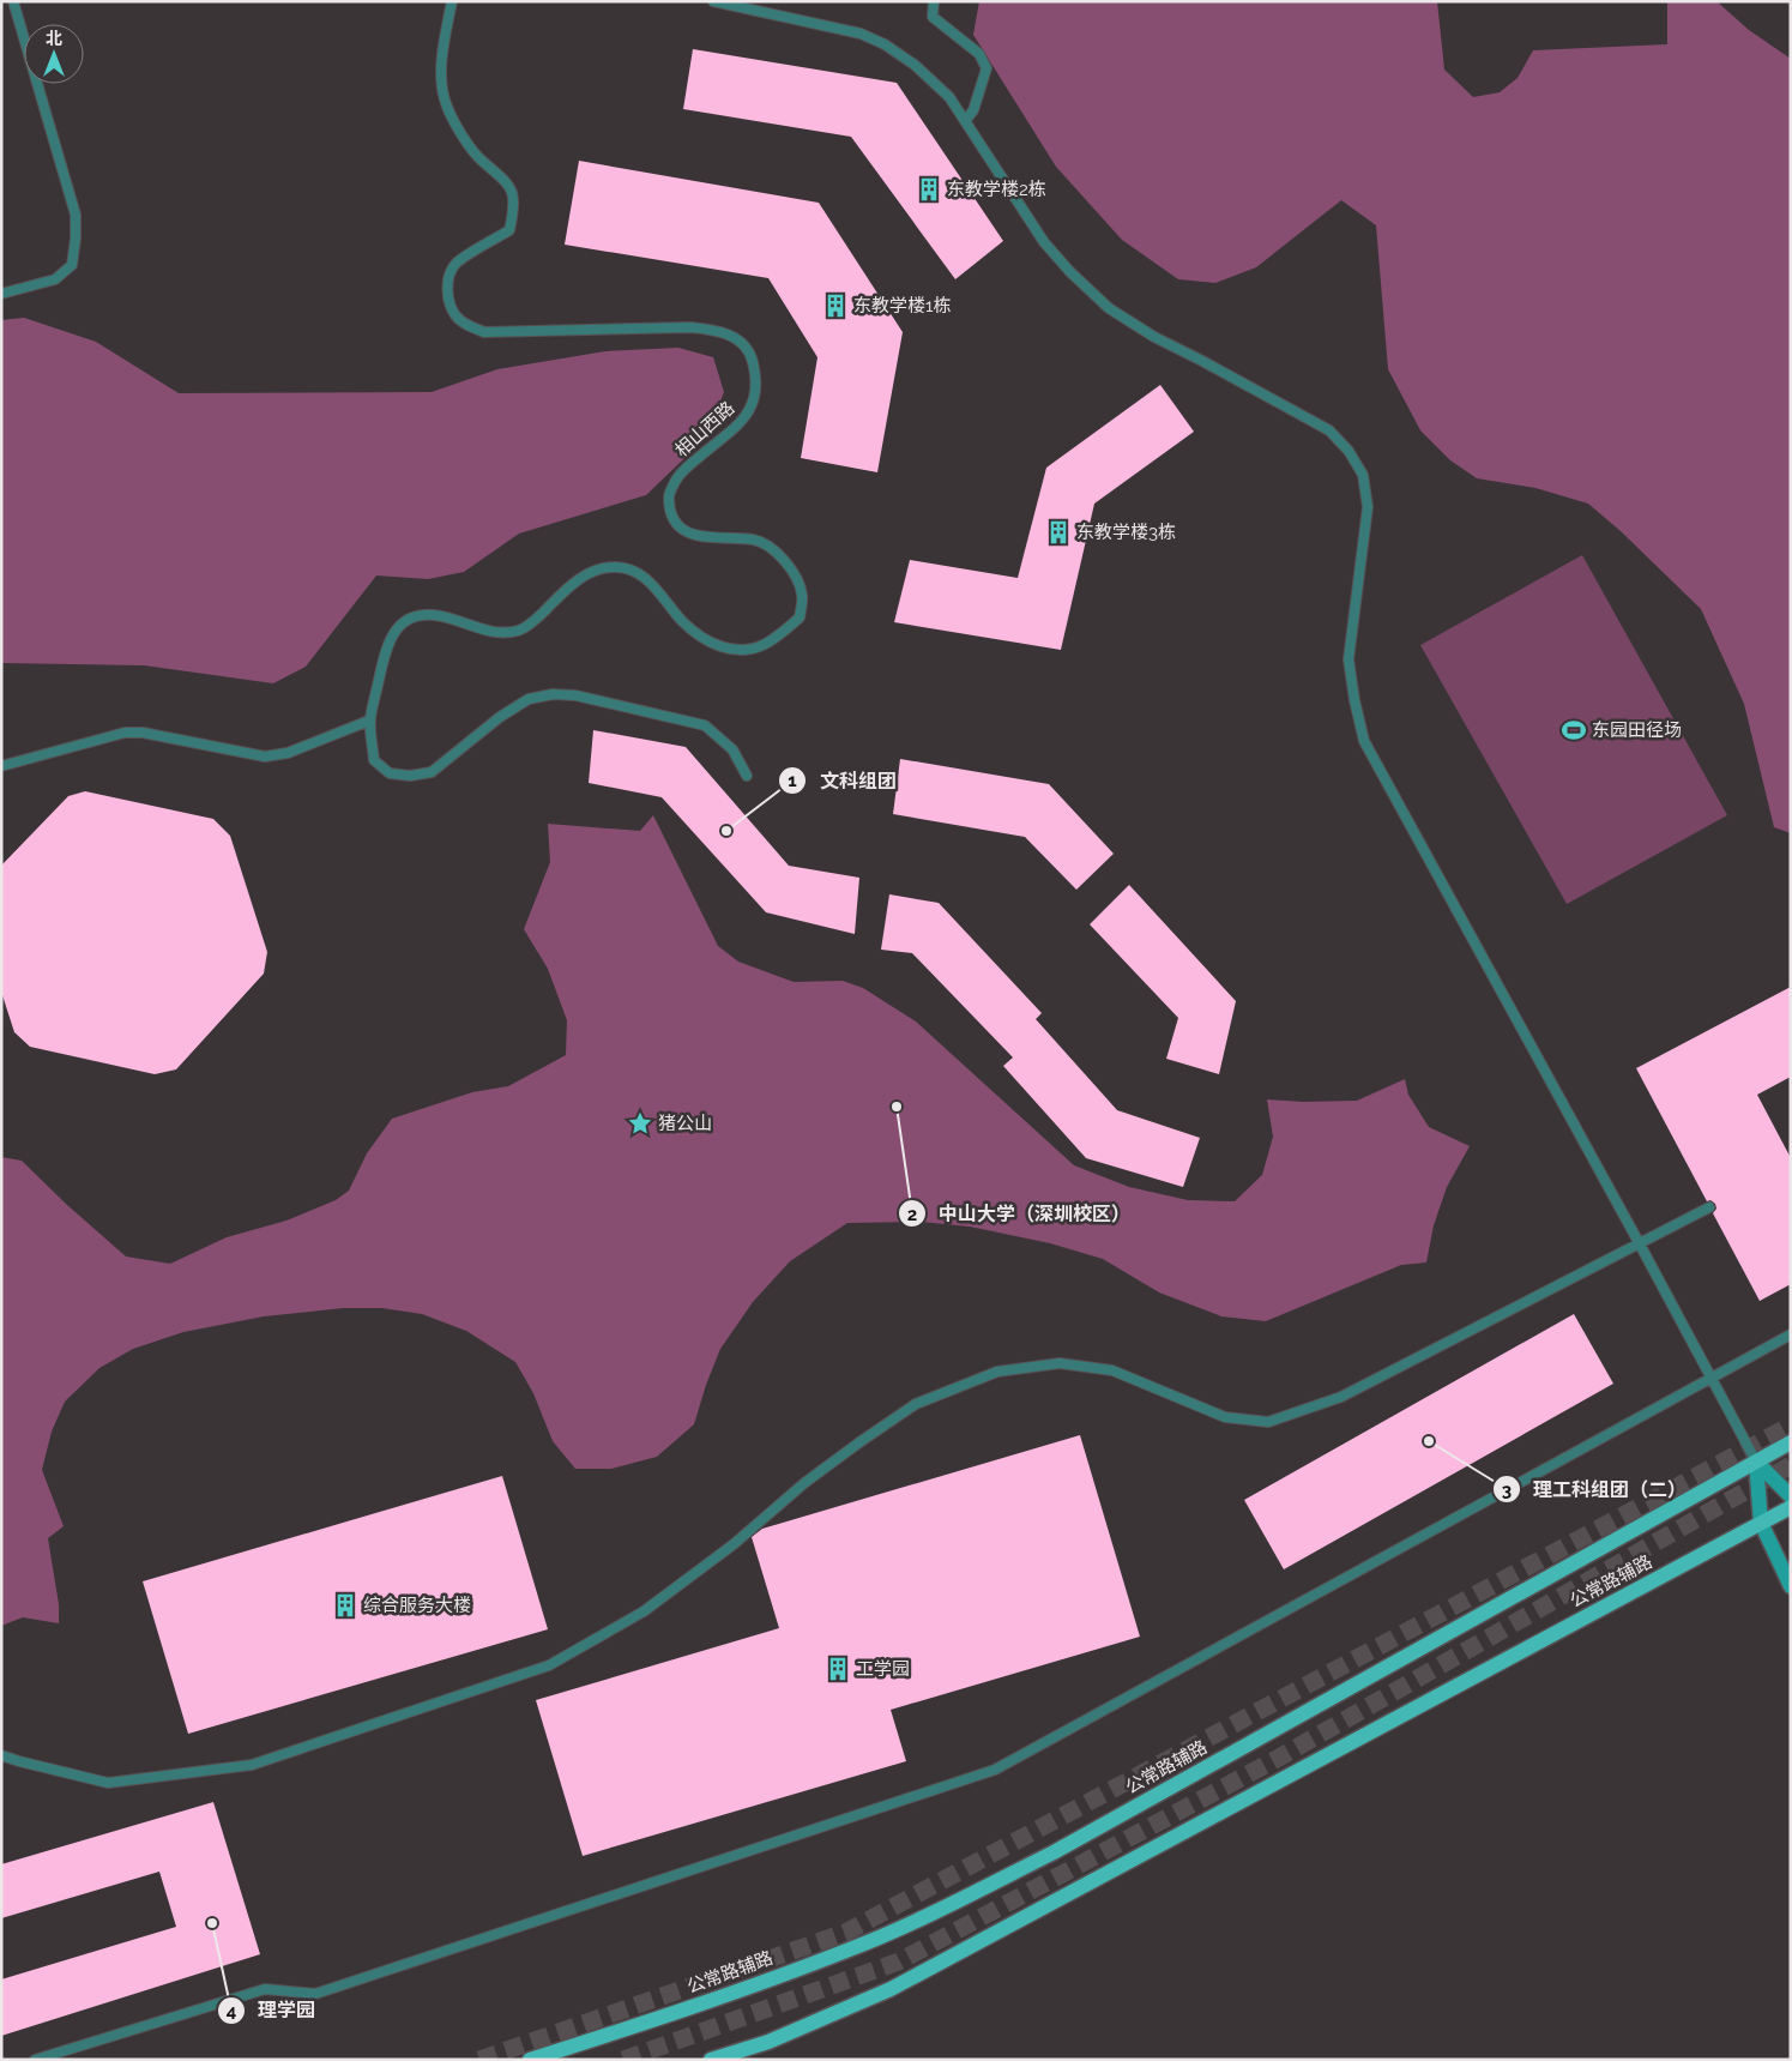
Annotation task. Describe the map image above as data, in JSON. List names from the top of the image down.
{
  "streets": {
    "main road": ["公常路辅路"],
    "lane": ["相山西路"]
  },
  "places": {
    "building": [
      "东教学楼2栋",
      "东教学楼1栋",
      "东教学楼3栋",
      "综合服务大楼",
      "工学园"
    ],
    "sports": ["东园田径场"],
    "other": [
      "文科组团",
      "中山大学（深圳校区）",
      "理工科组团（二）",
      "理学园"
    ],
    "place": ["猪公山"]
  },
  "north": "top"
}
